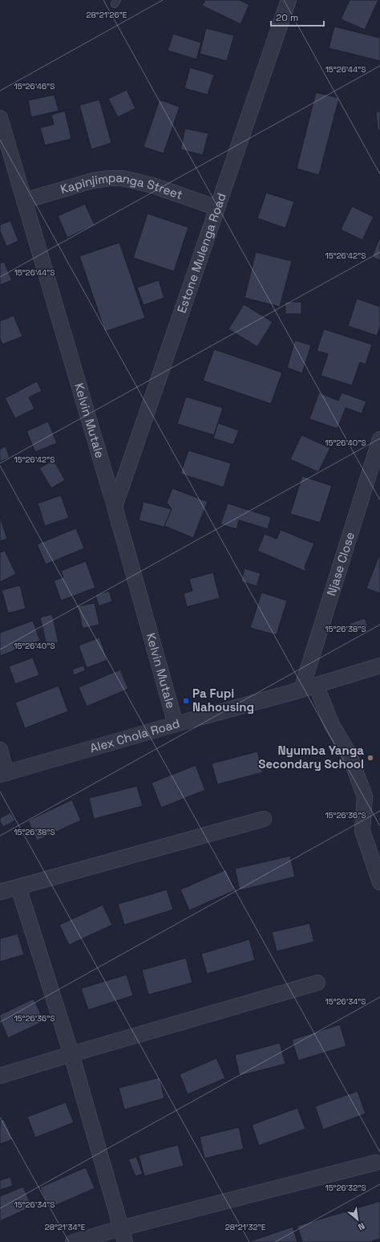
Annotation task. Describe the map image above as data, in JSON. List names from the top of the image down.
{
  "streets": {
    "street": [
      "Kapinjimpanga Street",
      "Estone Mulenga Road",
      "Kelvin Mutale",
      "Njase Close",
      "Alex Chola Road"
    ]
  },
  "crossings": [
    ["Kapinjimpanga Street", "Estone Mulenga Road"],
    ["Kapinjimpanga Street", "Kelvin Mutale"],
    ["Estone Mulenga Road", "Kelvin Mutale"],
    ["Kelvin Mutale", "Alex Chola Road"],
    ["Njase Close", "Alex Chola Road"]
  ],
  "places": {
    "transit": ["Pa Fupi Nahousing"],
    "other": ["Nyumba Yanga Secondary School"]
  },
  "scale_bar": "20 m",
  "north": "bottom right",
  "coordinates": [
    "28°21'26\"E",
    "15°26'44\"S",
    "15°26'46\"S",
    "15°26'42\"S",
    "15°26'40\"S",
    "15°26'38\"S",
    "15°26'36\"S",
    "15°26'34\"S",
    "15°26'32\"S",
    "28°21'34\"E",
    "28°21'32\"E"
  ]
}
